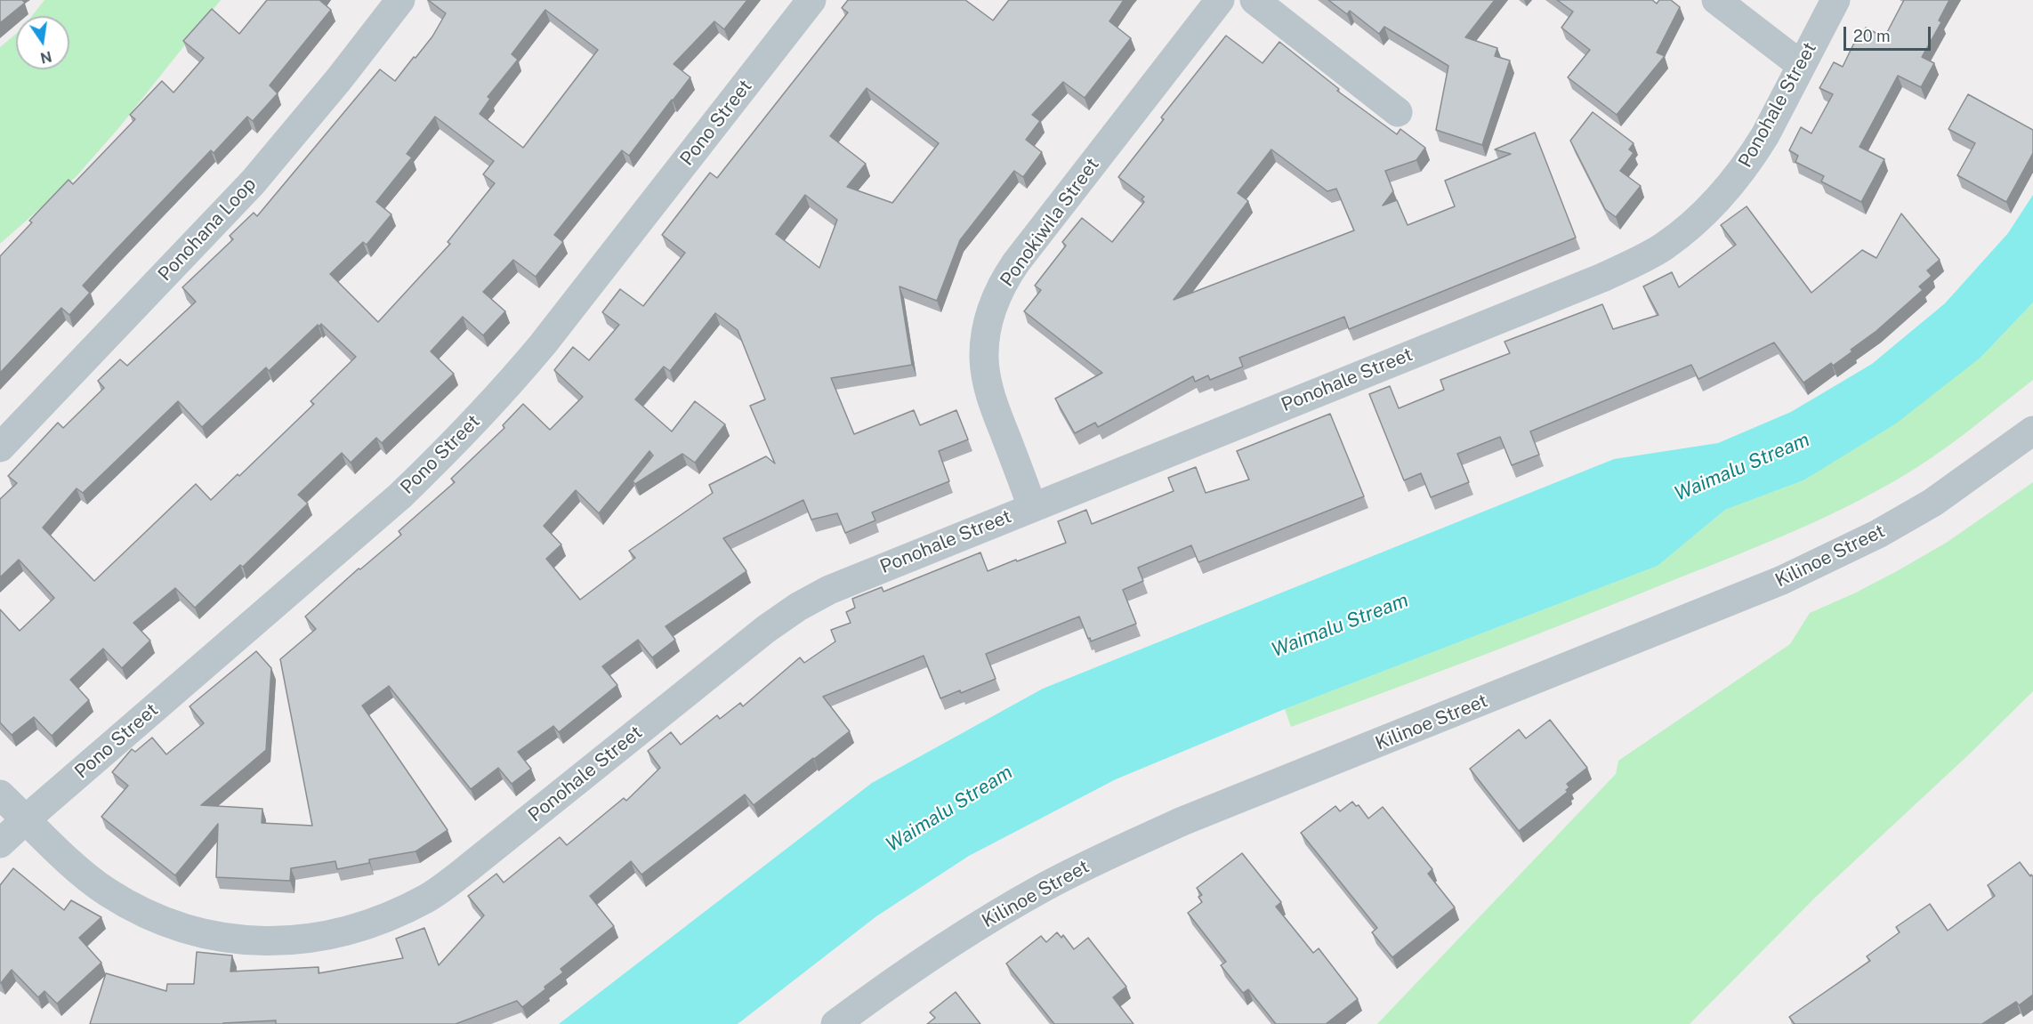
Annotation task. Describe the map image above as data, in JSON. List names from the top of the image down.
{
  "streets": {
    "street": [
      "Ponohale Street",
      "Pono Street",
      "Ponokiwila Street",
      "Ponohana Loop",
      "Kilinoe Street"
    ]
  },
  "crossings": [
    ["Ponohale Street", "Pono Street"],
    ["Ponohale Street", "Ponokiwila Street"]
  ],
  "water": ["Waimalu Stream"],
  "scale_bar": "20 m",
  "north": "bottom"
}
